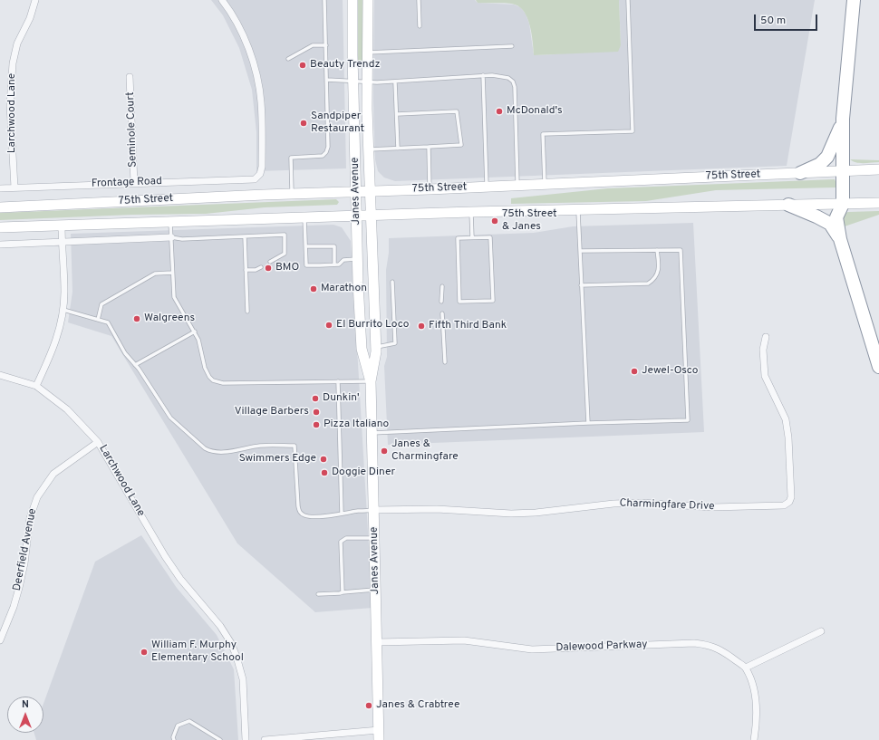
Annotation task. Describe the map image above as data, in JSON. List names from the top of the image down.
{
  "streets": {
    "main road": ["75th Street", "Janes Avenue"],
    "street": [
      "Larchwood Lane",
      "Seminole Court",
      "Frontage Road",
      "Charmingfare Drive",
      "Deerfield Avenue",
      "Dalewood Parkway"
    ]
  },
  "crossings": [
    ["Larchwood Lane", "Frontage Road"],
    ["Larchwood Lane", "Deerfield Avenue"],
    ["Seminole Court", "Frontage Road"],
    ["75th Street", "Janes Avenue"],
    ["Janes Avenue", "Charmingfare Drive"],
    ["Janes Avenue", "Dalewood Parkway"]
  ],
  "places": [
    "Beauty Trendz",
    "McDonald's",
    "Sandpiper Restaurant",
    "75th Street & Janes",
    "BMO",
    "Marathon",
    "Walgreens",
    "El Burrito Loco",
    "Fifth Third Bank",
    "Jewel-Osco",
    "Dunkin'",
    "Village Barbers",
    "Pizza Italiano",
    "Janes & Charmingfare",
    "Swimmers Edge",
    "Doggie Diner",
    "William F. Murphy Elementary School",
    "Janes & Crabtree"
  ],
  "scale_bar": "50 m",
  "north": "top"
}
